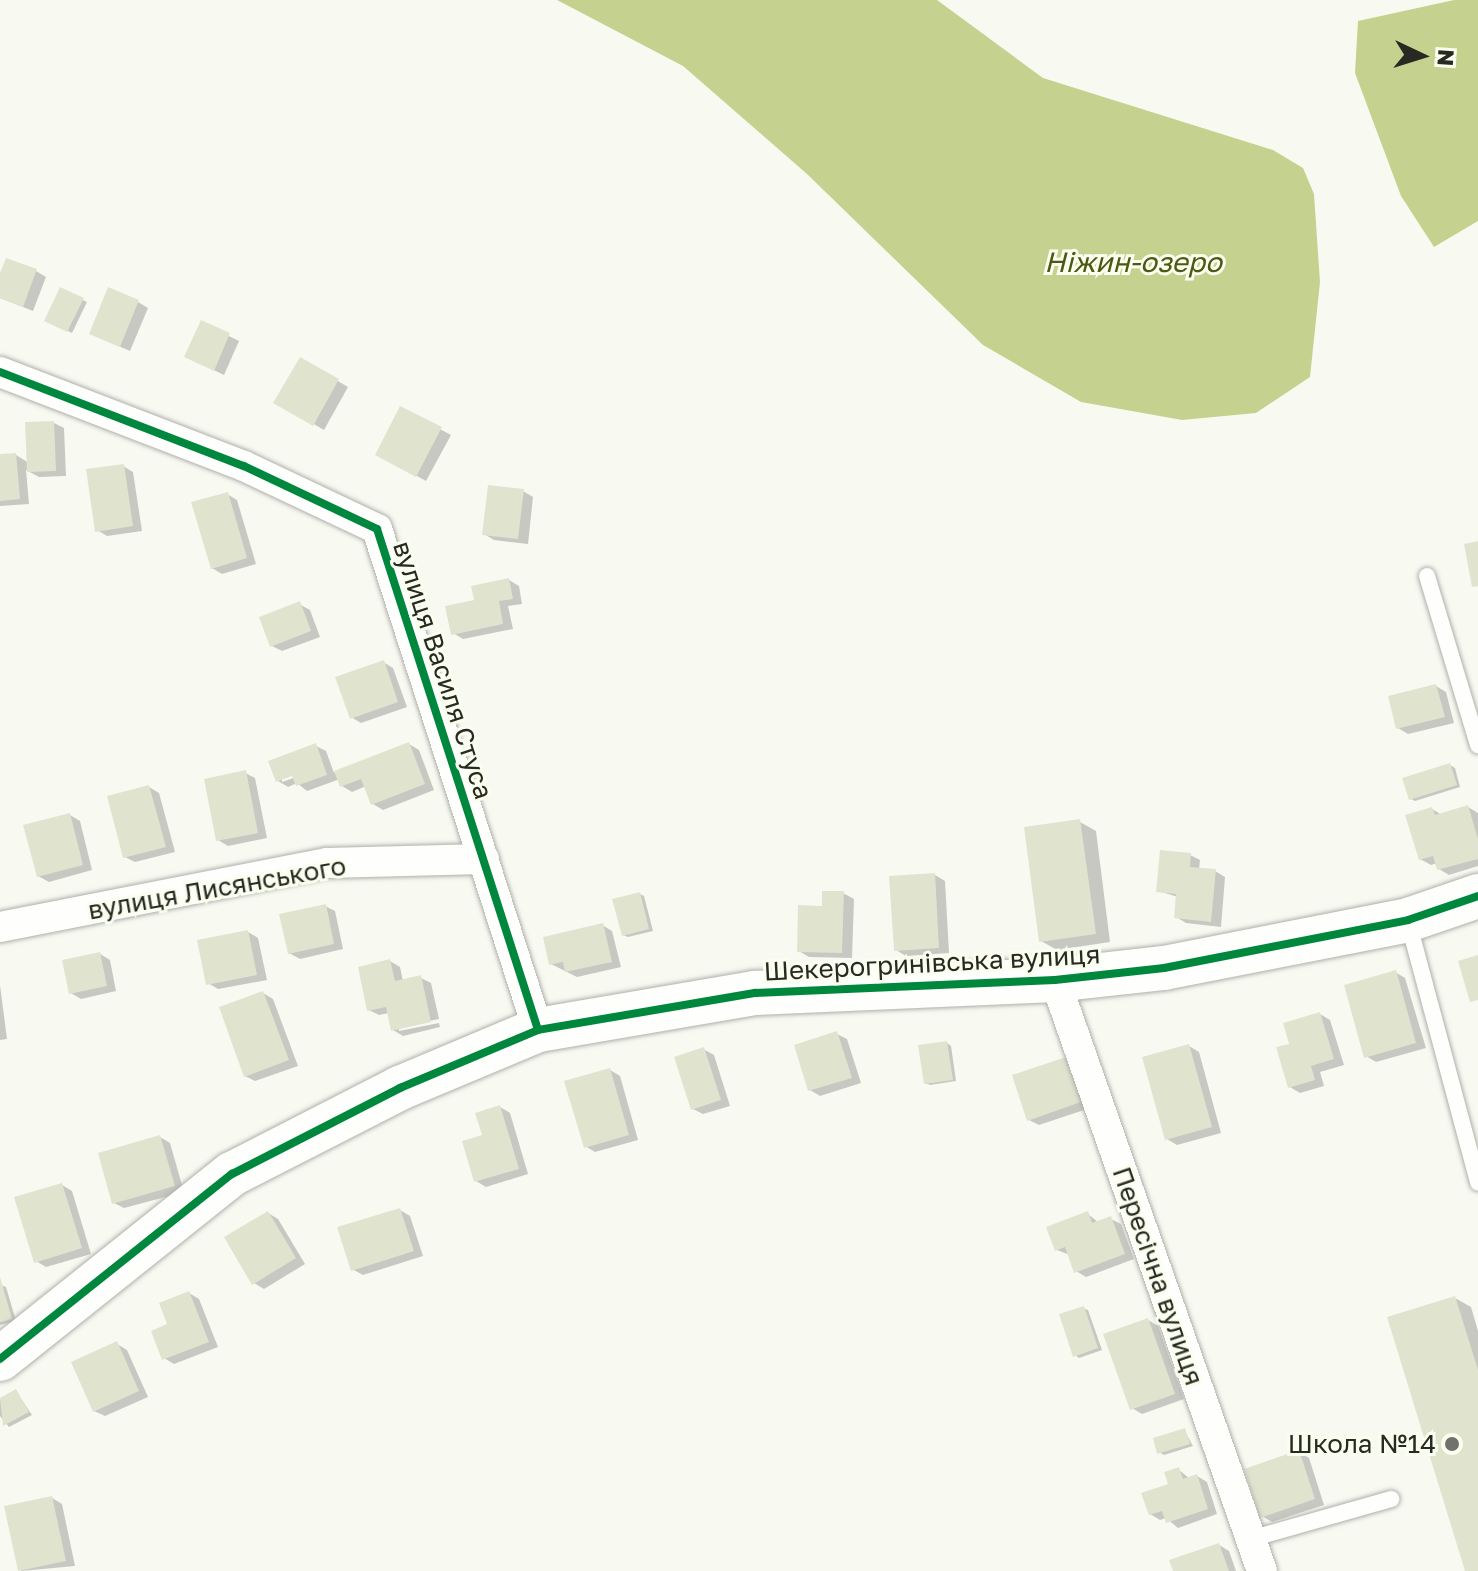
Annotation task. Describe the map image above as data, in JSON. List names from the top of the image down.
{
  "streets": {
    "street": [
      "вулиця Василя Стуса",
      "вулиця Лисянського",
      "Шекерогринівська вулиця",
      "Пересічна вулиця"
    ]
  },
  "crossings": [
    ["вулиця Василя Стуса", "вулиця Лисянського"],
    ["вулиця Василя Стуса", "Шекерогринівська вулиця"],
    ["Шекерогринівська вулиця", "Пересічна вулиця"]
  ],
  "water": ["Ніжин-озеро"],
  "places": ["Школа №14"],
  "north": "right"
}
